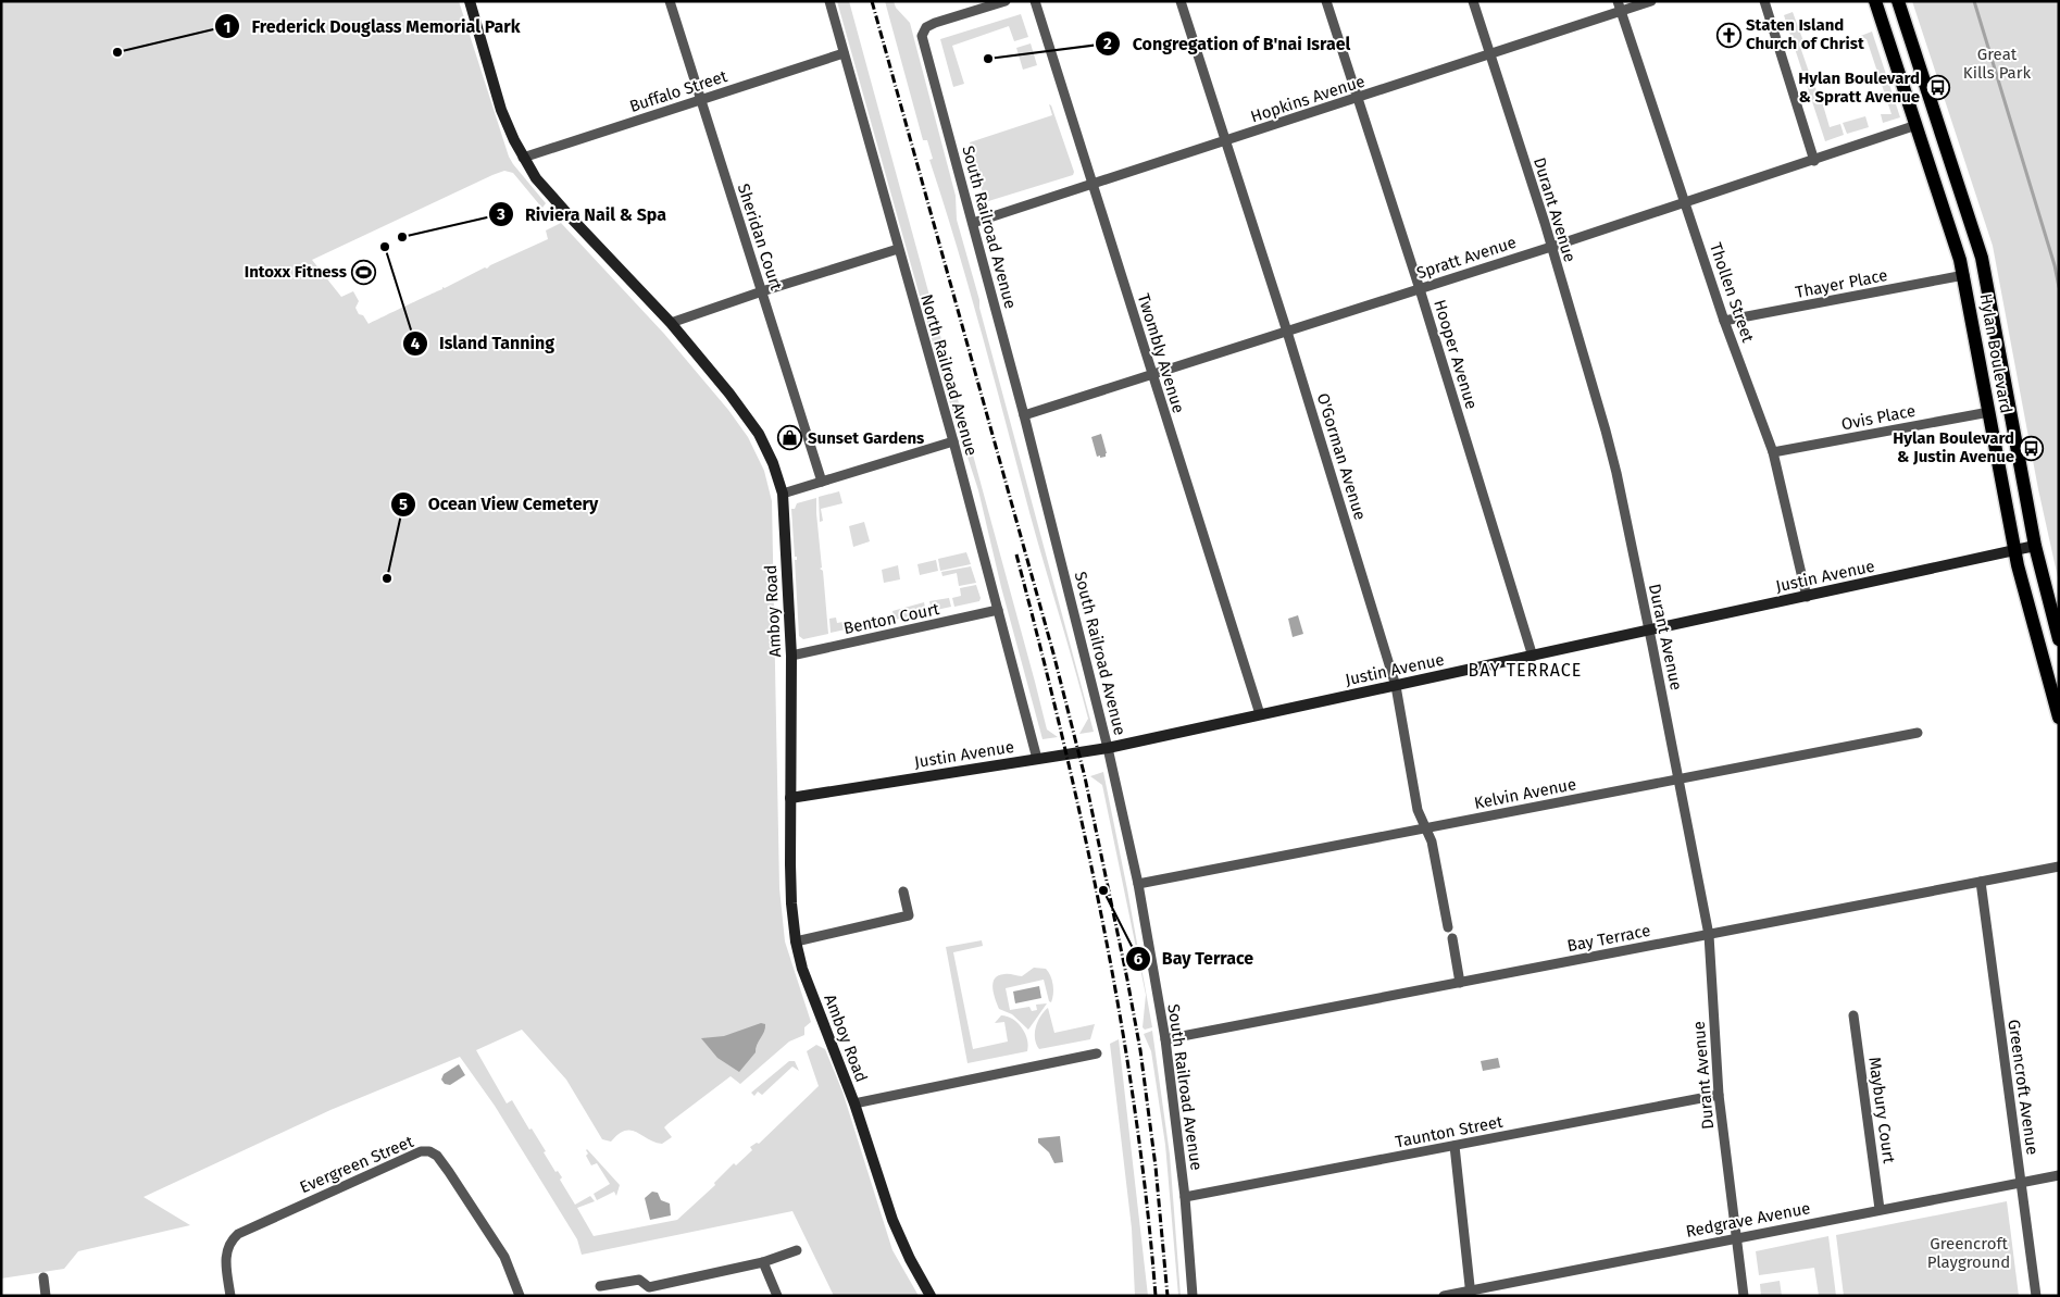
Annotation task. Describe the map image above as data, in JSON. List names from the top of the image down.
{
  "streets": {
    "main road": ["Hylan Boulevard", "Justin Avenue", "Amboy Road"],
    "street": [
      "Buffalo Street",
      "Hopkins Avenue",
      "Durant Avenue",
      "South Railroad Avenue",
      "Sheridan Court",
      "Spratt Avenue",
      "Thayer Place",
      "Thollen Street",
      "Twombly Avenue",
      "Hooper Avenue",
      "North Railroad Avenue",
      "Ovis Place",
      "O'Gorman Avenue",
      "Benton Court",
      "Kelvin Avenue",
      "Bay Terrace",
      "Greencroft Avenue",
      "Maybury Court",
      "Taunton Street",
      "Evergreen Street",
      "Redgrave Avenue"
    ]
  },
  "crossings": [
    ["Buffalo Street", "Sheridan Court"],
    ["Buffalo Street", "North Railroad Avenue"],
    ["Buffalo Street", "Amboy Road"],
    ["Hopkins Avenue", "Durant Avenue"],
    ["Hopkins Avenue", "South Railroad Avenue"],
    ["Hopkins Avenue", "Thollen Street"],
    ["Hopkins Avenue", "Twombly Avenue"],
    ["Hopkins Avenue", "Hooper Avenue"],
    ["Hopkins Avenue", "O'Gorman Avenue"],
    ["Durant Avenue", "Spratt Avenue"],
    ["Durant Avenue", "Justin Avenue"],
    ["Durant Avenue", "Kelvin Avenue"],
    ["Durant Avenue", "Bay Terrace"],
    ["Durant Avenue", "Taunton Street"],
    ["Durant Avenue", "Redgrave Avenue"],
    ["South Railroad Avenue", "Spratt Avenue"],
    ["South Railroad Avenue", "Justin Avenue"],
    ["South Railroad Avenue", "Kelvin Avenue"],
    ["South Railroad Avenue", "Bay Terrace"],
    ["South Railroad Avenue", "Taunton Street"],
    ["Spratt Avenue", "Thollen Street"],
    ["Spratt Avenue", "Twombly Avenue"],
    ["Spratt Avenue", "Hylan Boulevard"],
    ["Spratt Avenue", "Hooper Avenue"],
    ["Spratt Avenue", "O'Gorman Avenue"],
    ["Thayer Place", "Thollen Street"],
    ["Thayer Place", "Hylan Boulevard"],
    ["Thollen Street", "Ovis Place"],
    ["Thollen Street", "Justin Avenue"],
    ["Twombly Avenue", "Justin Avenue"],
    ["Hylan Boulevard", "Ovis Place"],
    ["Hylan Boulevard", "Justin Avenue"],
    ["Hooper Avenue", "Justin Avenue"],
    ["North Railroad Avenue", "Justin Avenue"],
    ["North Railroad Avenue", "Benton Court"],
    ["O'Gorman Avenue", "Justin Avenue"],
    ["O'Gorman Avenue", "Kelvin Avenue"],
    ["Justin Avenue", "Amboy Road"],
    ["Amboy Road", "Benton Court"],
    ["Bay Terrace", "Greencroft Avenue"],
    ["Greencroft Avenue", "Redgrave Avenue"],
    ["Maybury Court", "Redgrave Avenue"]
  ],
  "districts": ["BAY TERRACE"],
  "parks": ["Great Kills Park", "Greencroft Playground"],
  "places": {
    "church": ["Staten Island Church of Christ"],
    "other": [
      "Frederick Douglass Memorial Park",
      "Congregation of B'nai Israel",
      "Riviera Nail & Spa",
      "Island Tanning",
      "Ocean View Cemetery",
      "Bay Terrace"
    ],
    "bus stop": ["Hylan Boulevard & Spratt Avenue", "Hylan Boulevard & Justin Avenue"],
    "sports": ["Intoxx Fitness"],
    "shop": ["Sunset Gardens"]
  }
}
